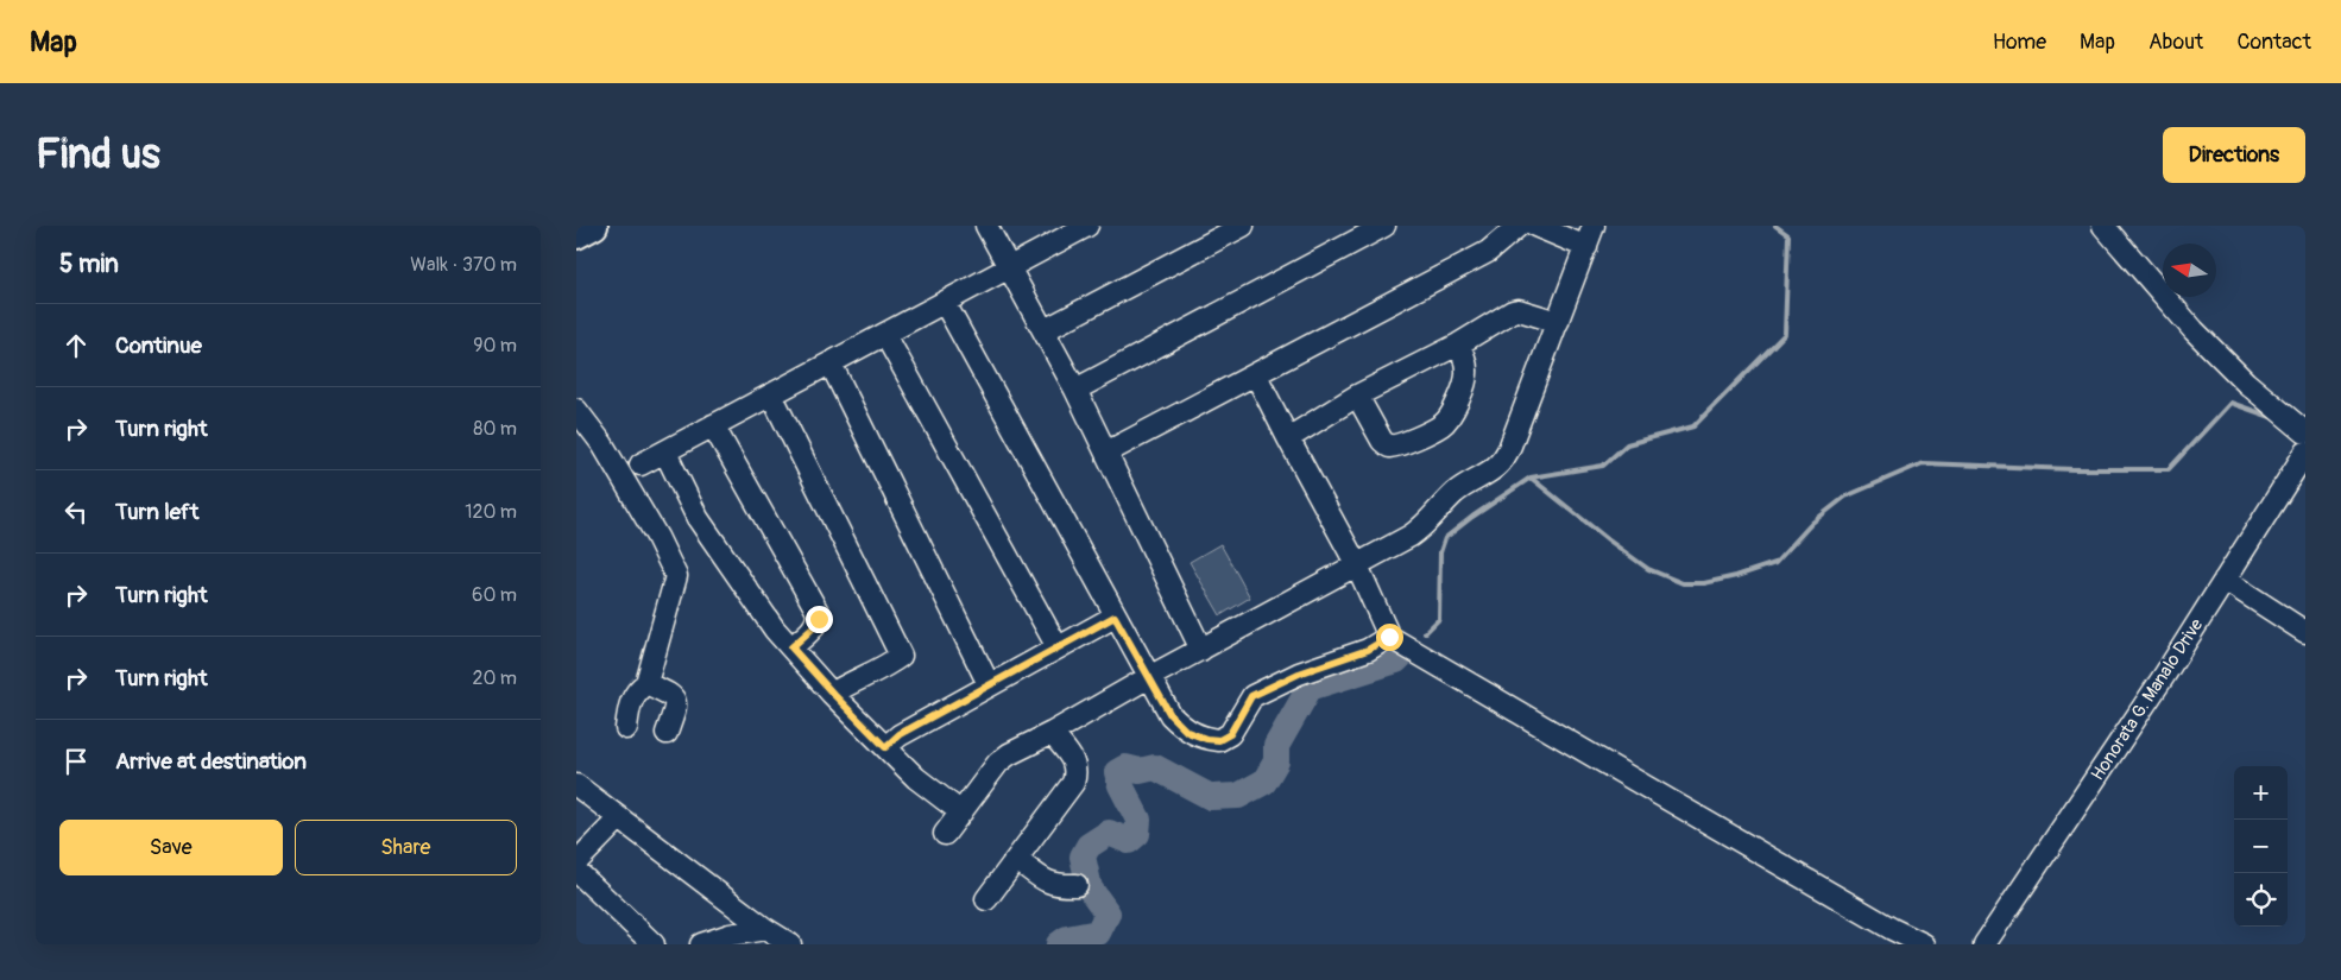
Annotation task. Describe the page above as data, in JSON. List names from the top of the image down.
{
  "streets": {
    "street": ["Honorata G. Manalo Drive"]
  },
  "north": "left",
  "page": {
    "header": "Map",
    "nav": [
      "Home",
      "Map",
      "About",
      "Contact"
    ],
    "buttons": [
      "Directions",
      ["Save", "Share"]
    ],
    "title": "Find us",
    "heading": ["5 min", "Walk · 370 m"],
    "list": [
      ["Continue", "90 m"],
      ["Turn right", "80 m"],
      ["Turn left", "120 m"],
      ["Turn right", "60 m"],
      ["Turn right", "20 m"],
      "Arrive at destination"
    ],
    "map_buttons": ["+", "−"]
  }
}
